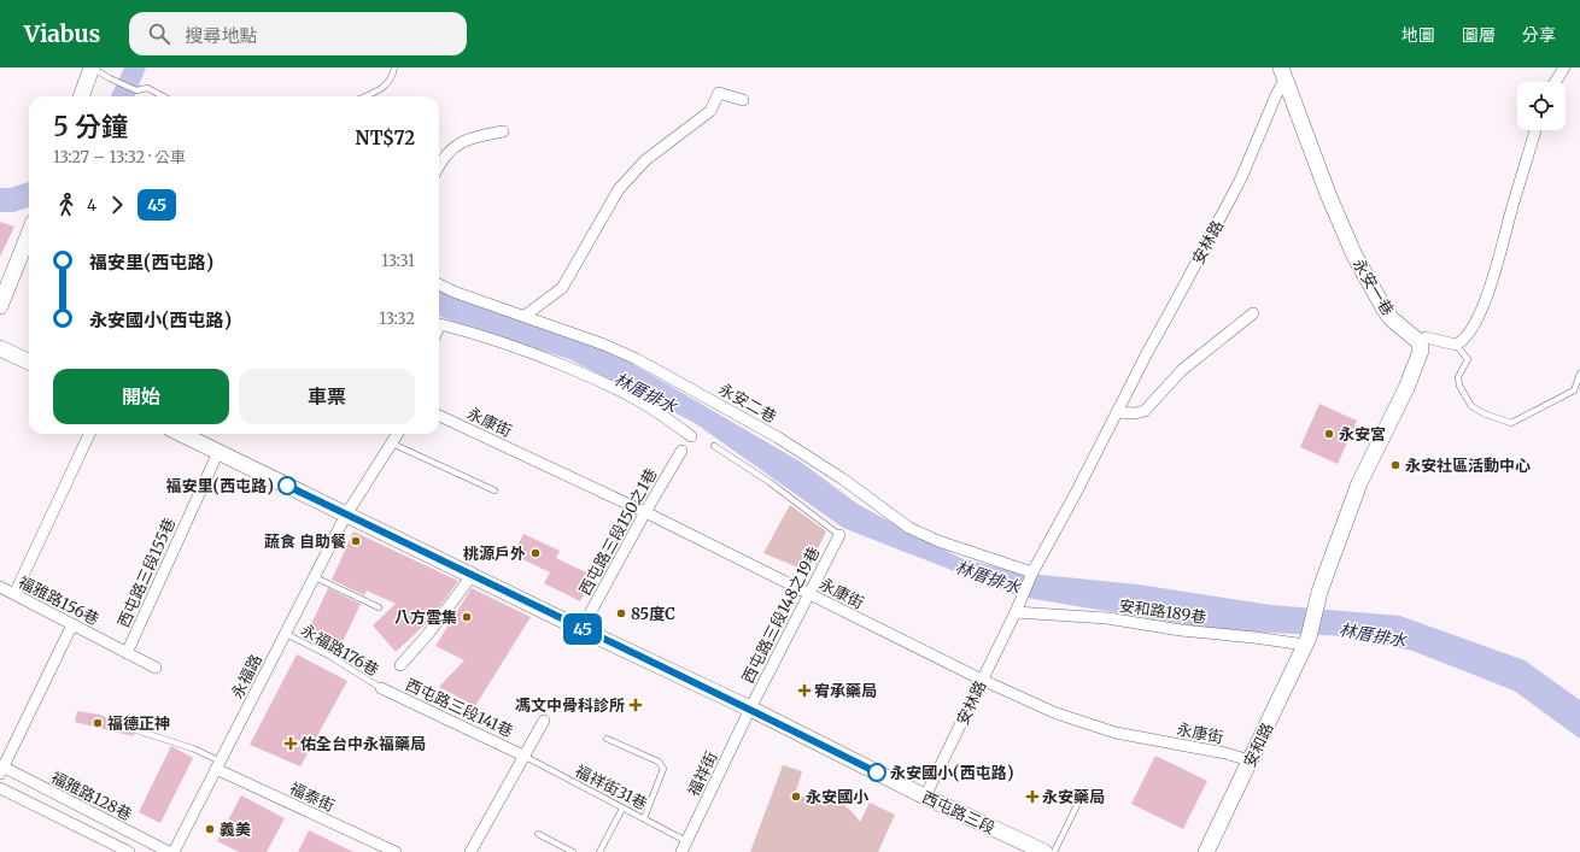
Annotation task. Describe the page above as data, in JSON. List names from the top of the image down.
{
  "streets": {
    "street": [
      "安林路",
      "永安一巷",
      "永安二巷",
      "永康街",
      "西屯路三段150之1巷",
      "西屯路三段155巷",
      "福雅路156巷",
      "安和路189巷",
      "西屯路三段148之19巷",
      "永福路",
      "西屯路三段141巷",
      "安和路",
      "福祥街",
      "福雅路128巷",
      "福泰街",
      "西屯路三段"
    ],
    "lane": ["永福路176巷", "福祥街31巷"]
  },
  "crossings": [
    ["安林路", "永安一巷"],
    ["安林路", "永安二巷"],
    ["安林路", "永康街"],
    ["安林路", "安和路189巷"],
    ["安林路", "西屯路三段"],
    ["永安一巷", "安和路"],
    ["永康街", "西屯路三段150之1巷"],
    ["永康街", "西屯路三段148之19巷"],
    ["永康街", "安和路"],
    ["西屯路三段150之1巷", "西屯路三段"],
    ["西屯路三段155巷", "福雅路156巷"],
    ["西屯路三段155巷", "西屯路三段"],
    ["安和路189巷", "安和路"],
    ["西屯路三段148之19巷", "福祥街"],
    ["西屯路三段148之19巷", "西屯路三段"],
    ["永福路176巷", "永福路"],
    ["永福路176巷", "西屯路三段141巷"],
    ["永福路", "福泰街"],
    ["永福路", "西屯路三段"],
    ["西屯路三段141巷", "福祥街31巷"],
    ["福祥街", "福祥街31巷"],
    ["福祥街", "西屯路三段"]
  ],
  "water": ["林厝排水"],
  "places": {
    "other": [
      "永安宮",
      "永安社區活動中心",
      "福安里(西屯路)",
      "蔬食 自助餐",
      "桃源戶外",
      "85度C",
      "八方雲集",
      "福德正神",
      "永安國小(西屯路)",
      "永安國小",
      "義美"
    ],
    "health": [
      "宥承藥局",
      "馮文中骨科診所",
      "佑全台中永福藥局",
      "永安藥局"
    ]
  },
  "lines": ["bus line 45"],
  "page": {
    "header": "Viabus",
    "search": "搜尋地點",
    "nav": ["地圖", "圖層", "分享"],
    "on_map": "45",
    "heading": ["5 分鐘", "13:27 – 13:32 · 公車", "NT$72"],
    "legs": ["4", "45"],
    "list": [
      {
        "name": "福安里(西屯路)",
        "value": "13:31"
      },
      {
        "name": "永安國小(西屯路)",
        "value": "13:32"
      }
    ],
    "buttons": ["開始", "車票"]
  }
}
